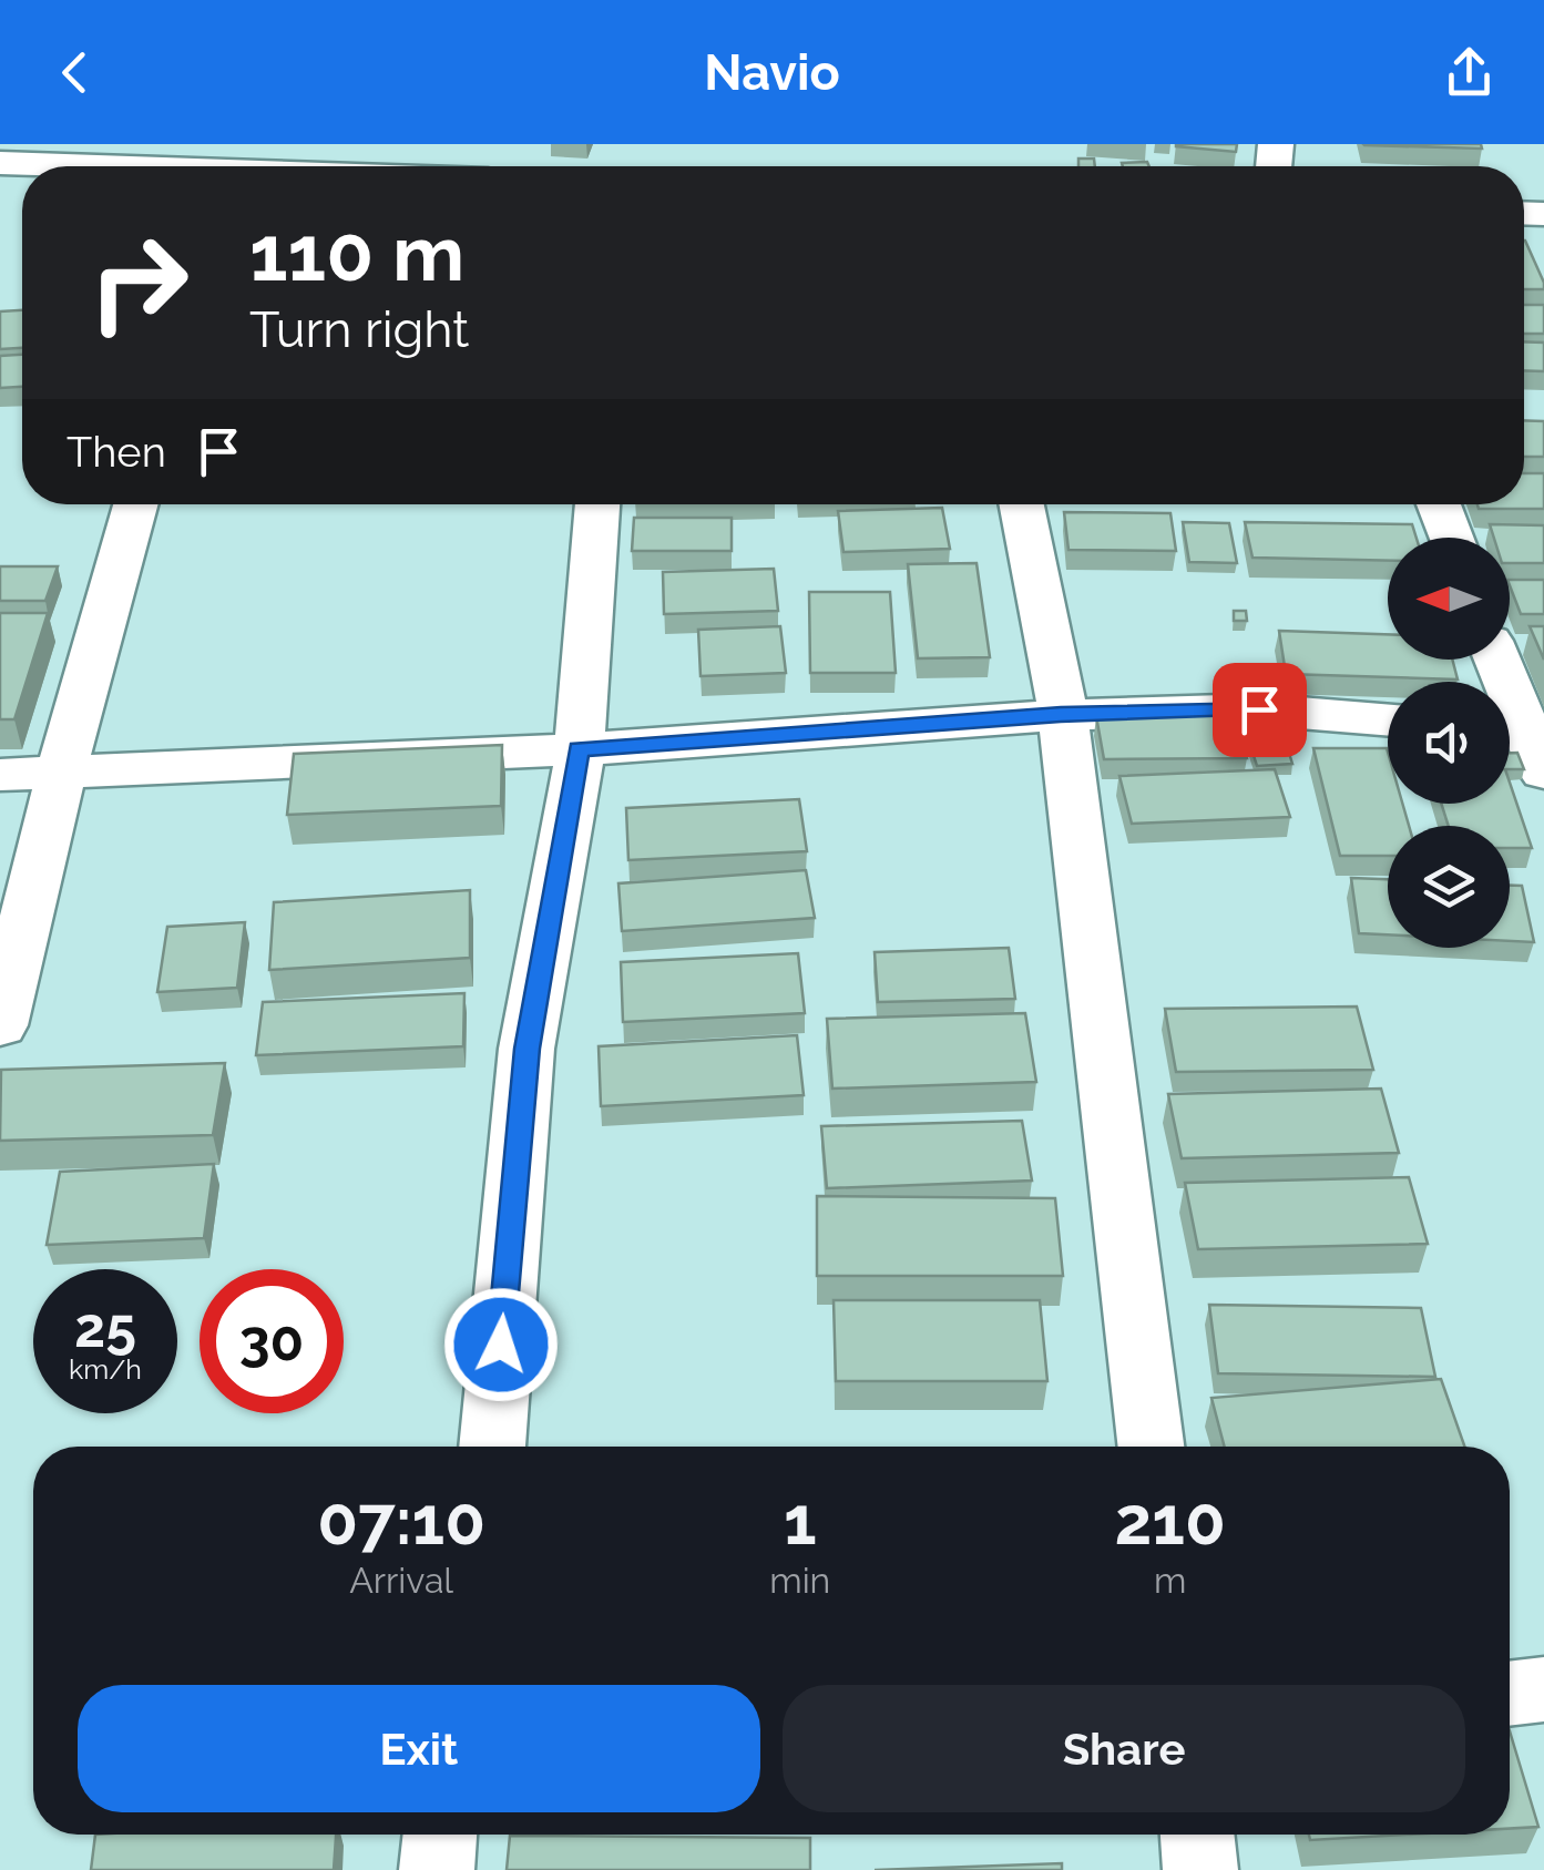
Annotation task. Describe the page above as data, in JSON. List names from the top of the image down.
{
  "north": "left",
  "page": {
    "header": "Navio",
    "turn": ["110 m", "Turn right"],
    "then": "Then",
    "speed": "25 km/h",
    "limit": "30",
    "eta": [
      "07:10",
      "Arrival",
      "1",
      "min",
      "210",
      "m"
    ],
    "buttons": ["Exit", "Share"]
  }
}
